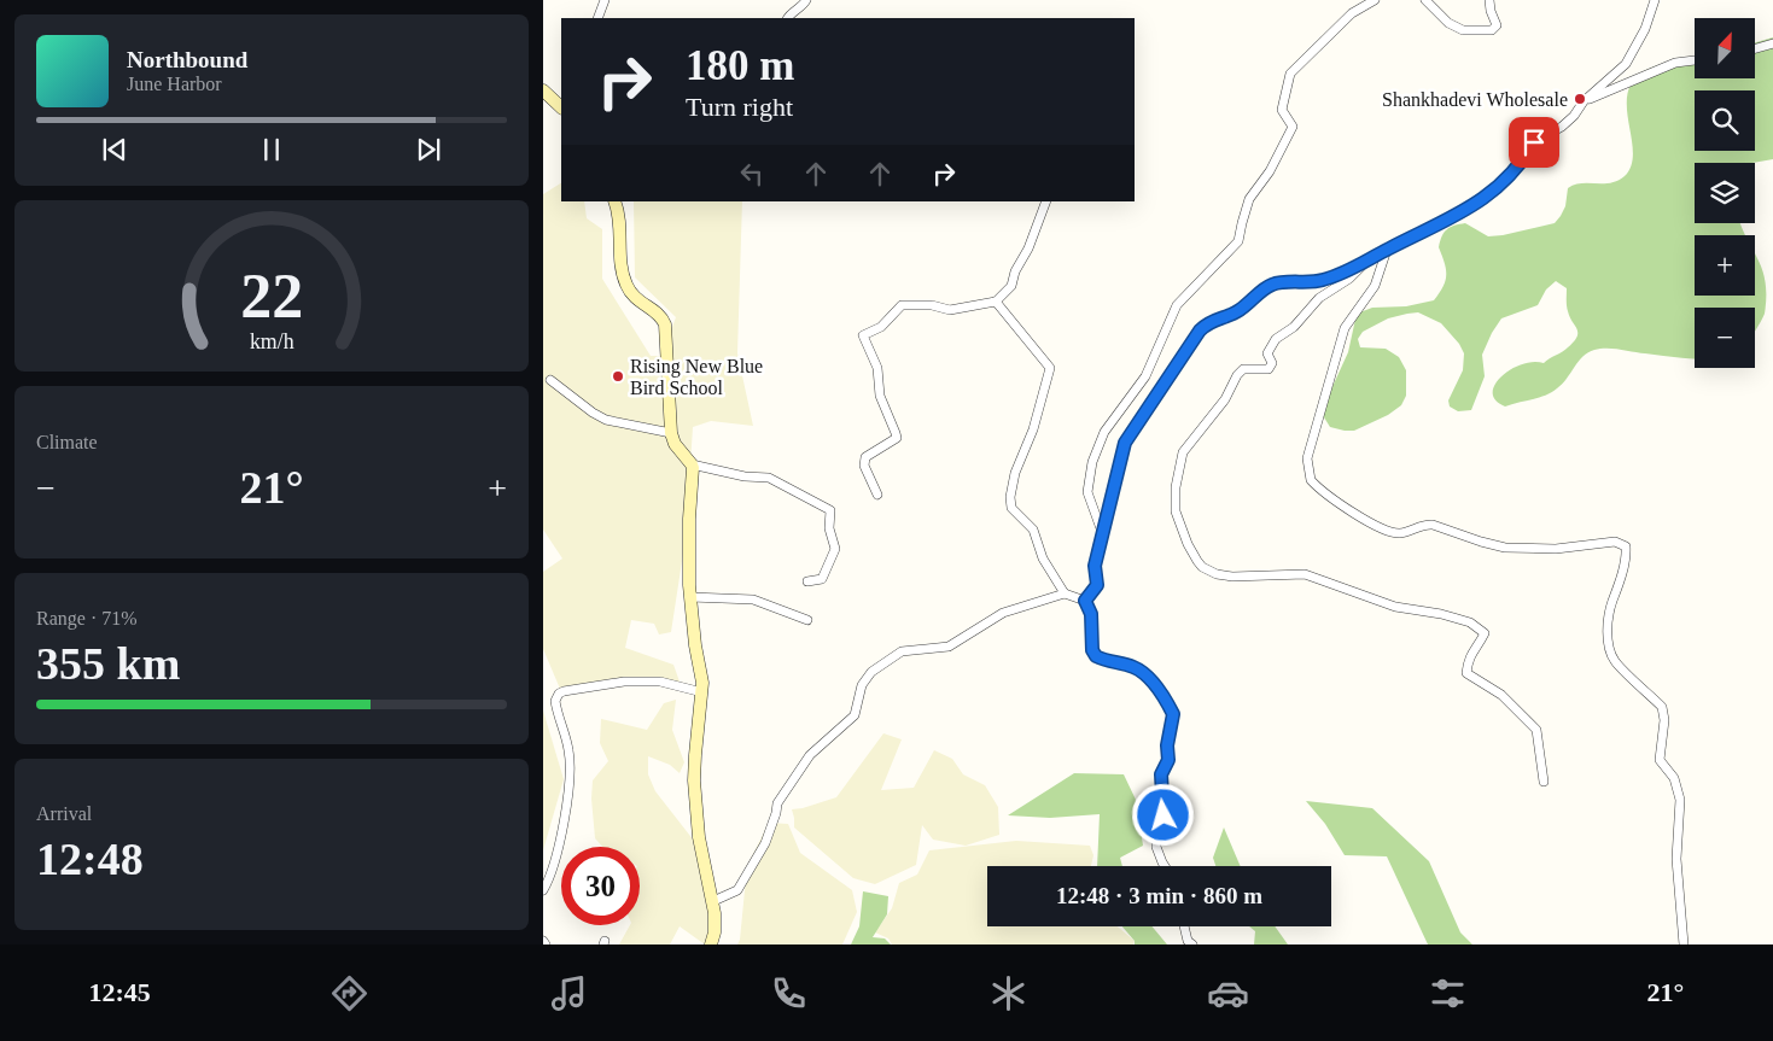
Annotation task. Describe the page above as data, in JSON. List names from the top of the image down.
{
  "places": ["Shankhadevi Wholesale", "Rising New Blue Bird School"],
  "north": "top right",
  "page": {
    "map_buttons": ["+", "−"],
    "turn": ["180 m", "Turn right"],
    "song": ["Northbound", "June Harbor"],
    "tile": [
      "Climate",
      ["Range · 71%", "355 km"],
      ["Arrival", "12:48"]
    ],
    "heat": ["−", "21°", "+"],
    "limit": "30",
    "trip": "12:48 · 3 min · 860 m",
    "tabs": ["12:45", "21°"],
    "gauge": ["22", "km/h"]
  }
}
